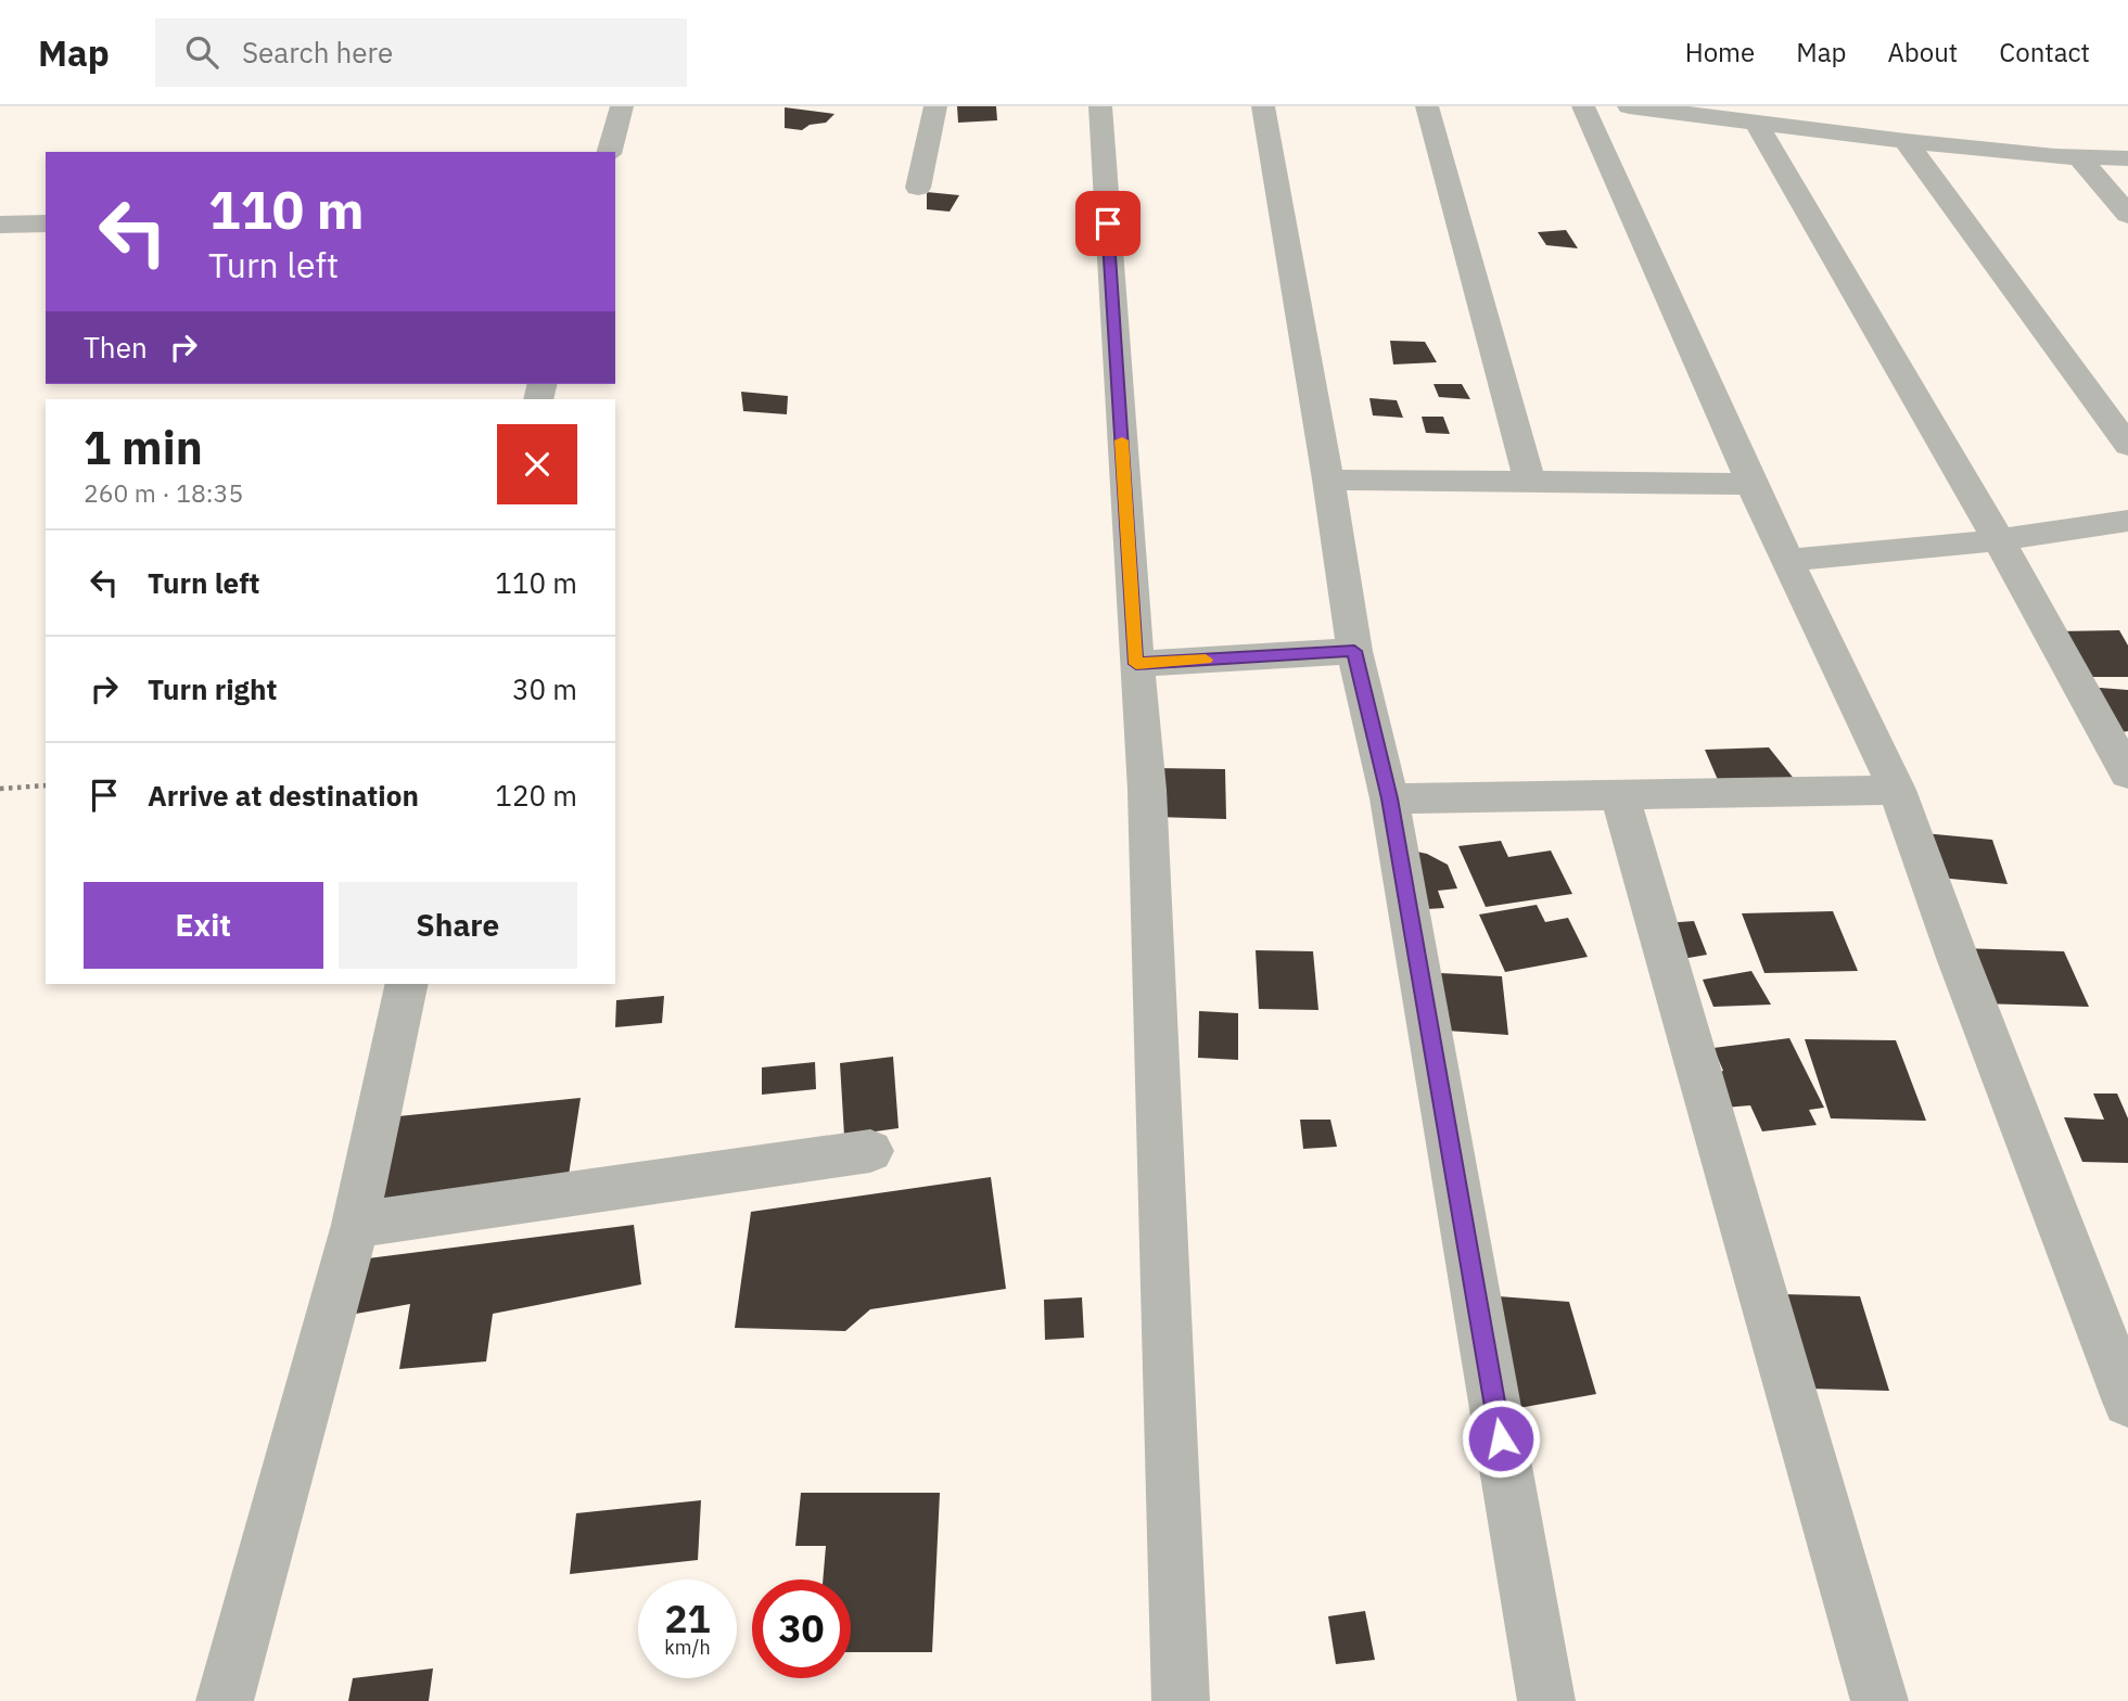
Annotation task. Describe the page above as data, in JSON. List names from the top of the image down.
{
  "page": {
    "header": "Map",
    "search": "Search here",
    "nav": [
      "Home",
      "Map",
      "About",
      "Contact"
    ],
    "turn": ["110 m", "Turn left"],
    "then": "Then",
    "heading": ["1 min", "260 m · 18:35"],
    "list": [
      {
        "name": "Turn left",
        "value": "110 m"
      },
      {
        "name": "Turn right",
        "value": "30 m"
      },
      {
        "name": "Arrive at destination",
        "value": "120 m"
      }
    ],
    "buttons": ["Exit", "Share"],
    "speed": "21 km/h",
    "limit": "30"
  }
}
